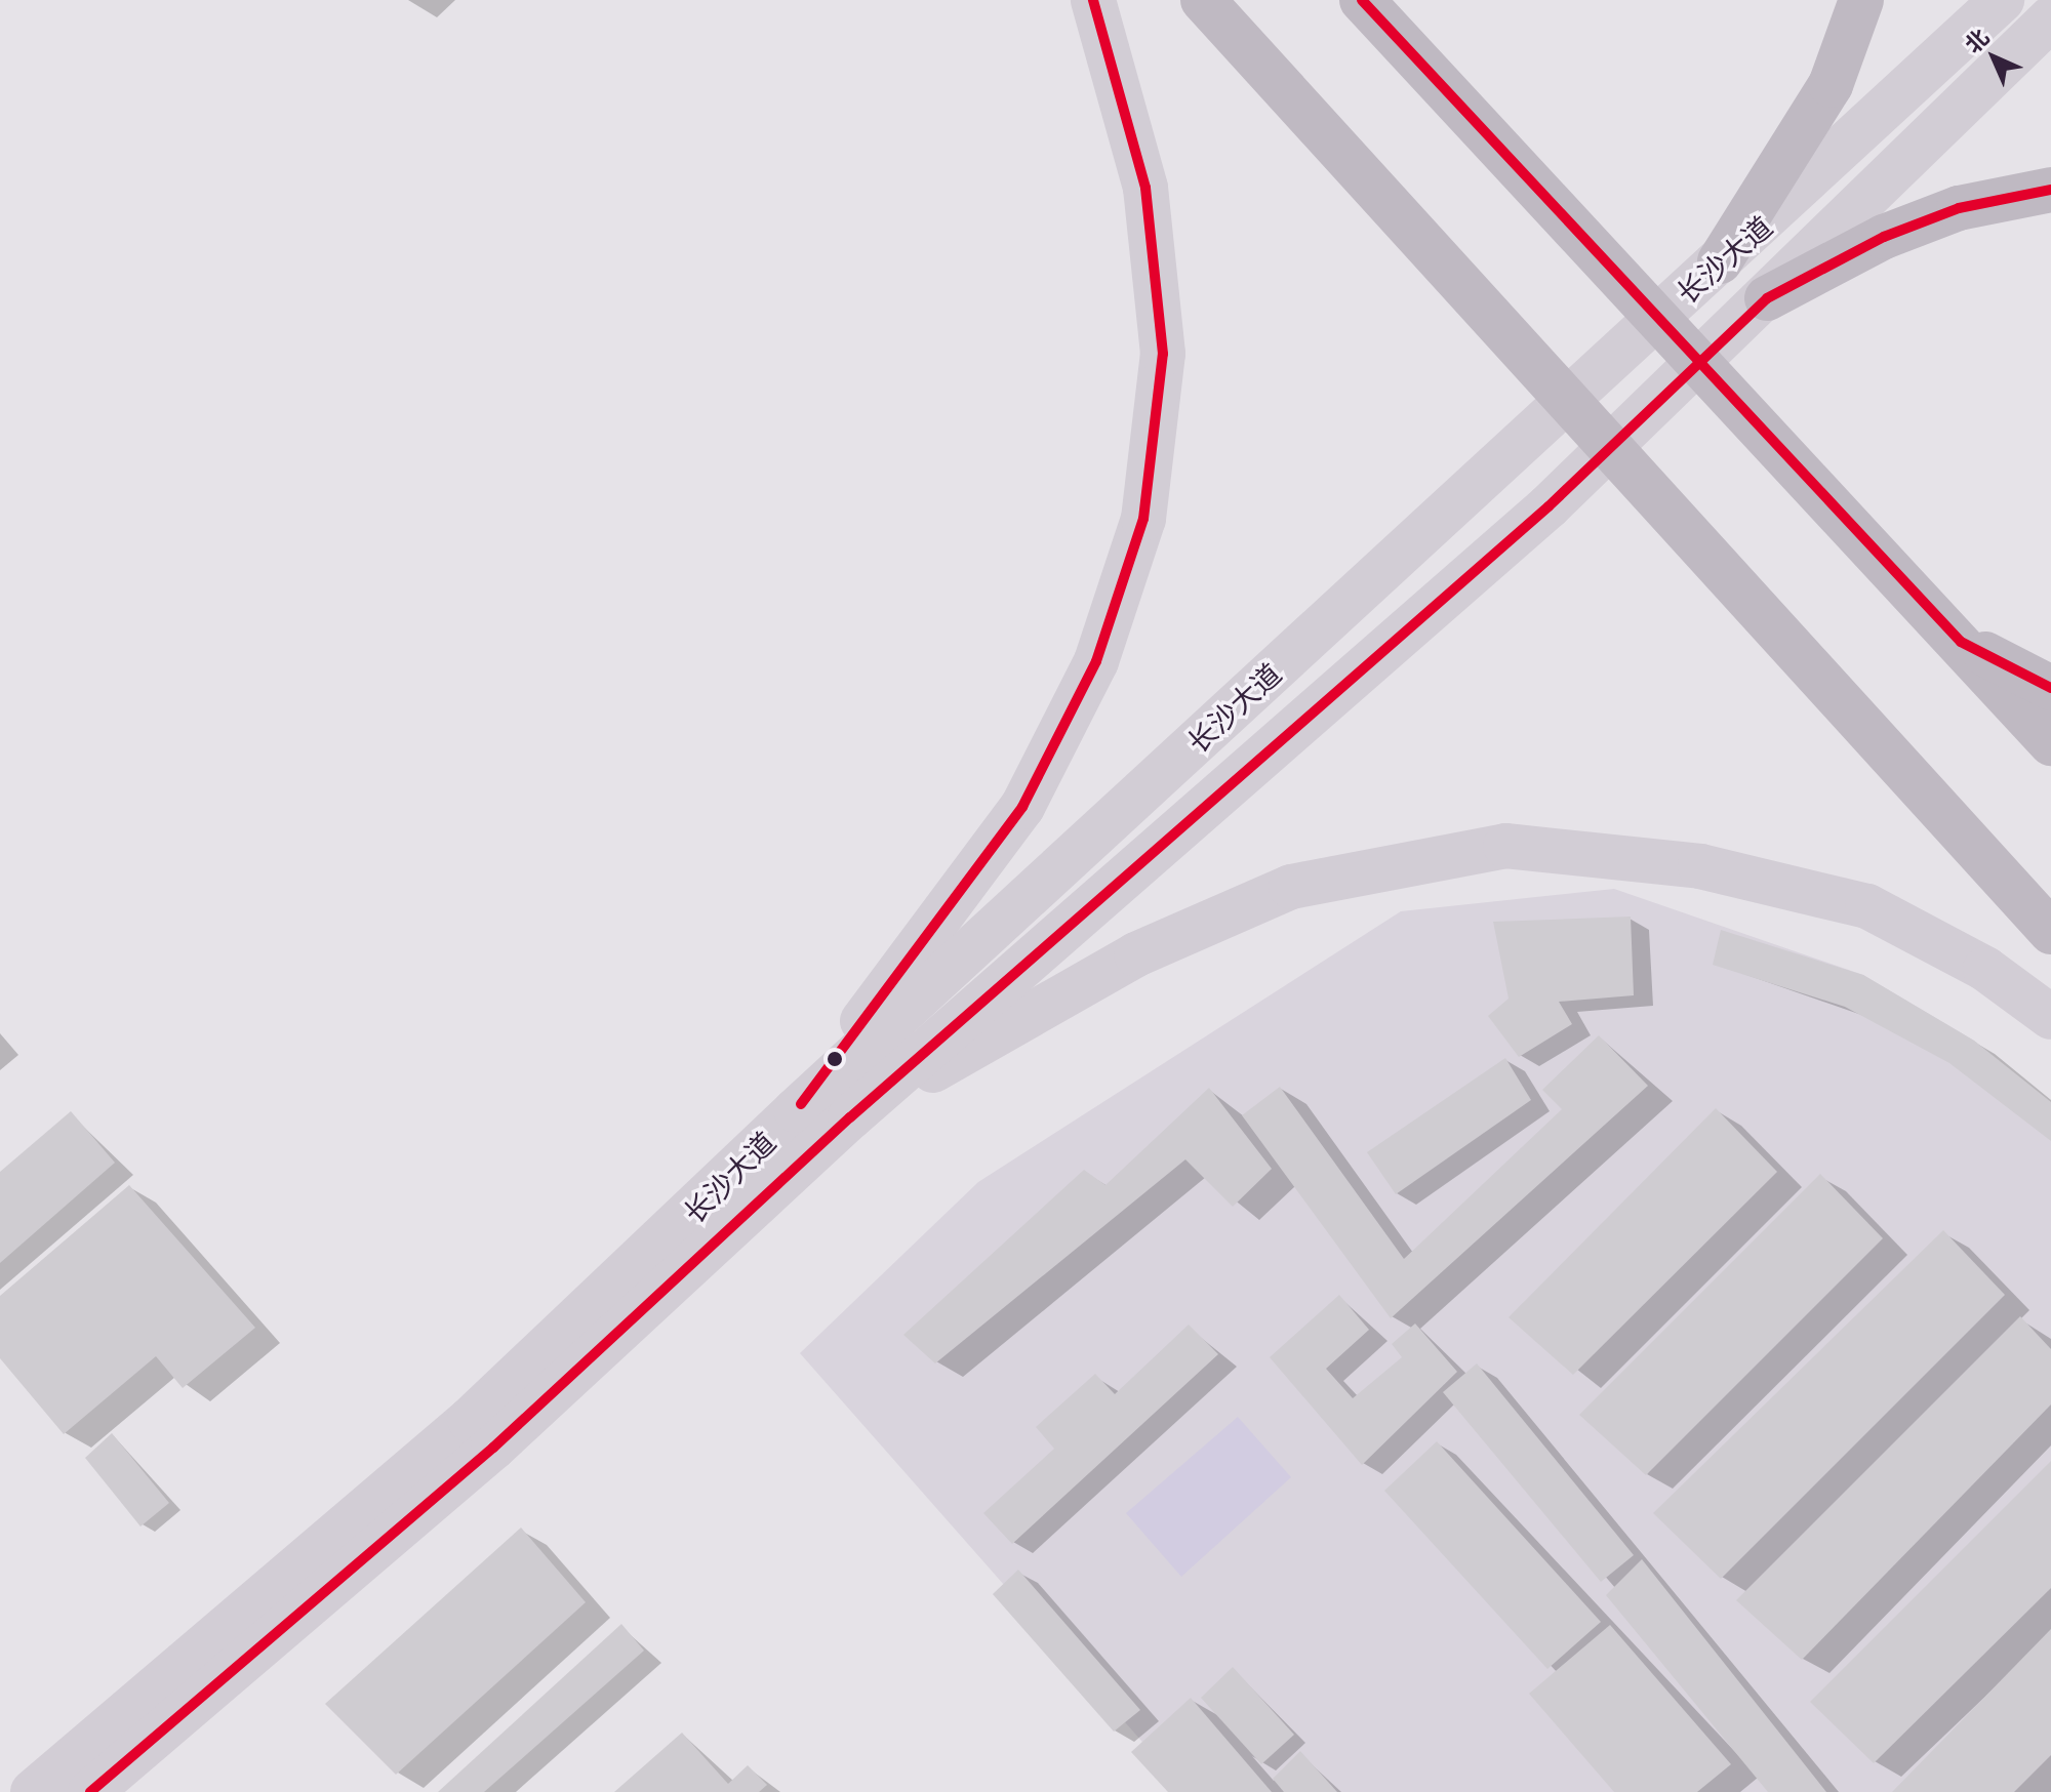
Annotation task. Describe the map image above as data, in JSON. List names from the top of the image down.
{
  "streets": {
    "main road": ["长沙大道"]
  },
  "north": "top left"
}
